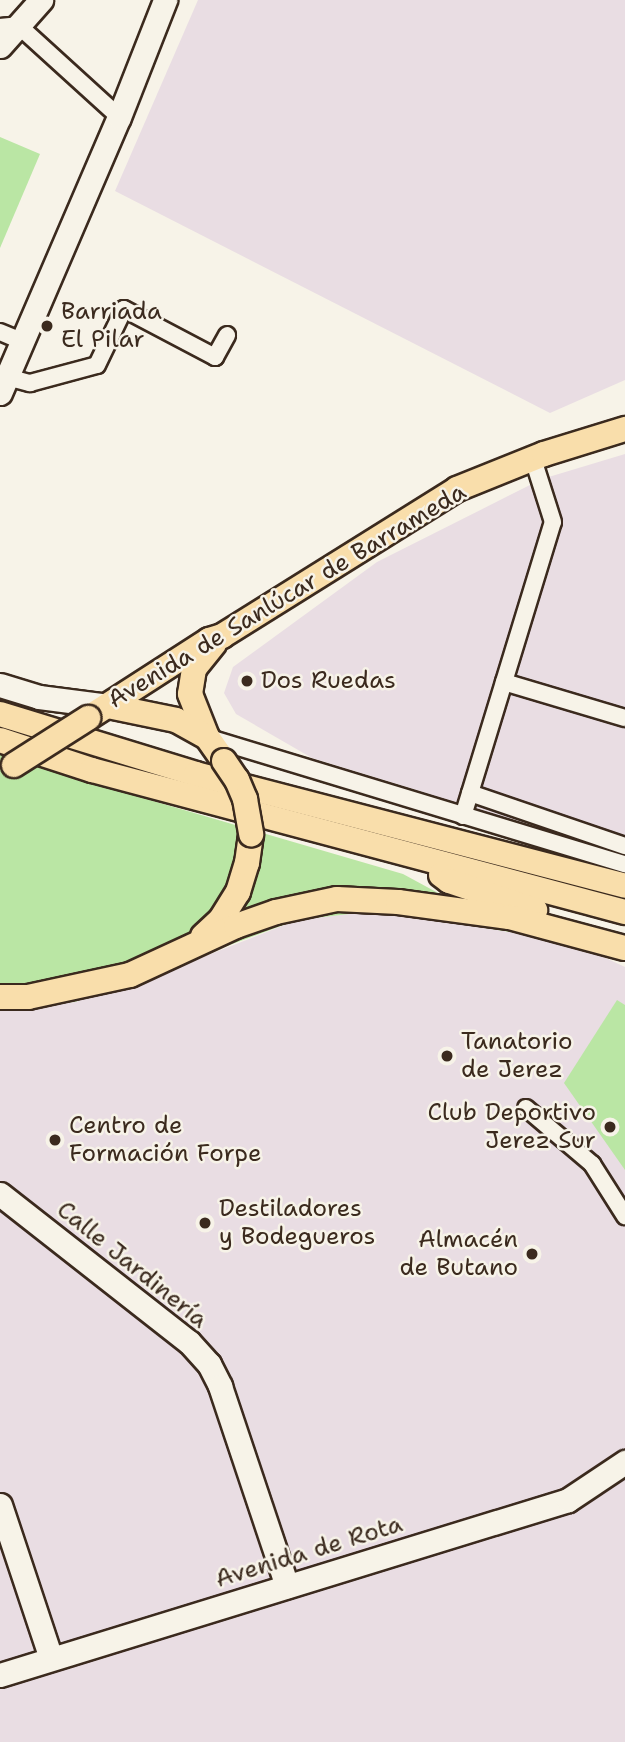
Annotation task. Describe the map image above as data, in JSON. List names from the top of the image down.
{
  "streets": {
    "main road": ["Avenida de Sanlúcar de Barrameda"],
    "street": ["Calle Jardinería", "Avenida de Rota"]
  },
  "crossings": [
    ["Calle Jardinería", "Avenida de Rota"]
  ],
  "places": [
    "Barriada El Pilar",
    "Dos Ruedas",
    "Tanatorio de Jerez",
    "Club Deportivo Jerez Sur",
    "Centro de Formación Forpe",
    "Destiladores y Bodegueros",
    "Almacén de Butano"
  ]
}
